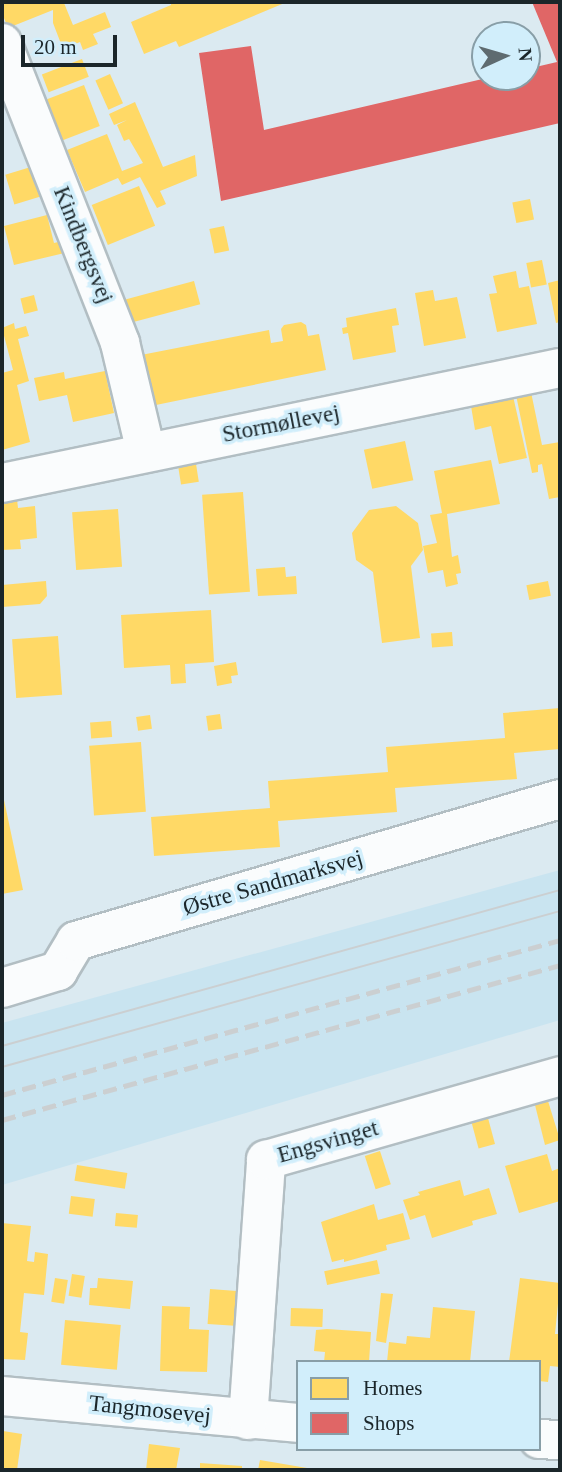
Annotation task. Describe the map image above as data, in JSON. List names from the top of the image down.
{
  "streets": {
    "street": [
      "Kindbergsvej",
      "Stormøllevej",
      "Østre Sandmarksvej",
      "Engsvinget",
      "Tangmosevej"
    ]
  },
  "crossings": [
    ["Kindbergsvej", "Stormøllevej"],
    ["Engsvinget", "Tangmosevej"]
  ],
  "legend": ["Homes", "Shops"],
  "scale_bar": "20 m",
  "north": "right"
}
